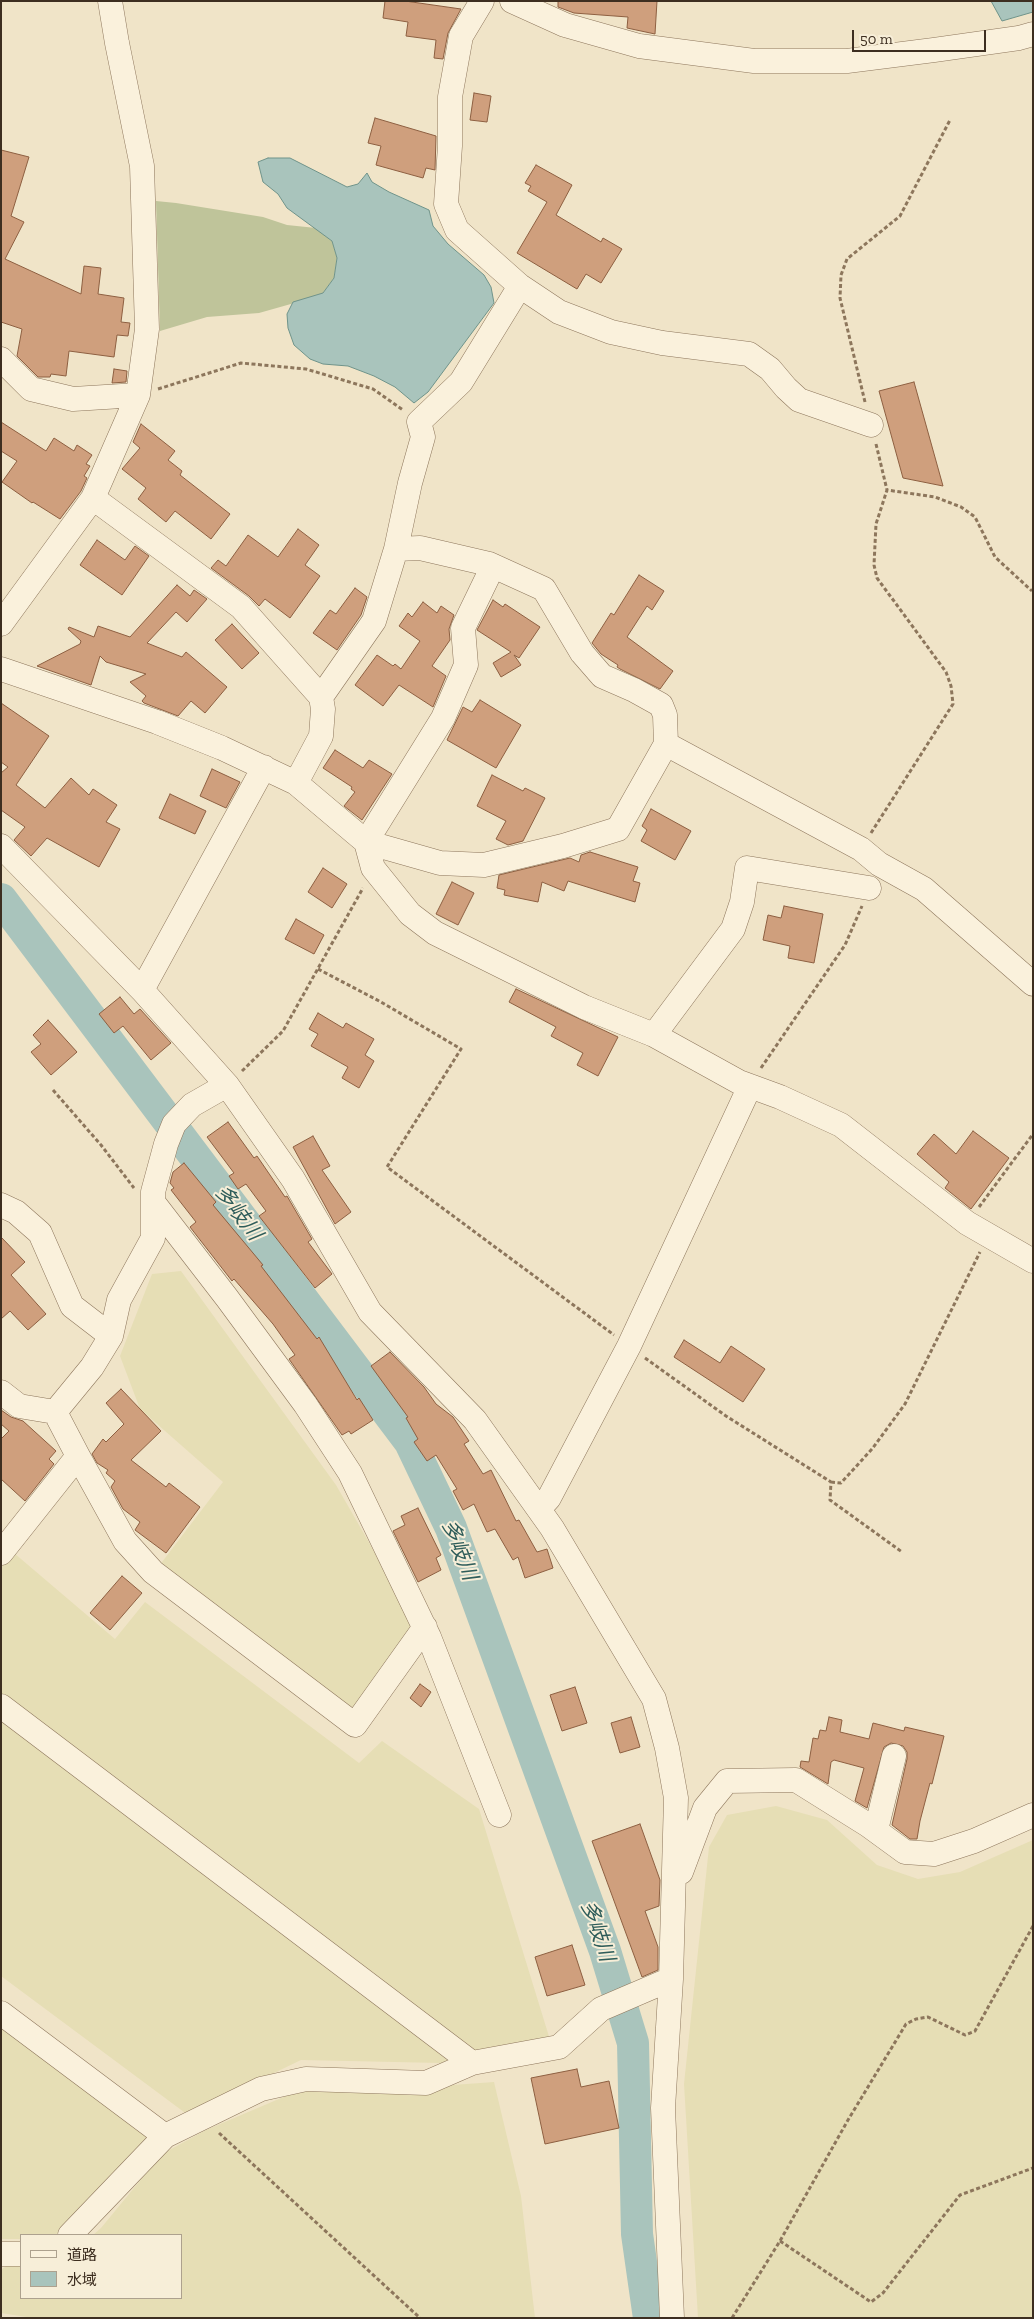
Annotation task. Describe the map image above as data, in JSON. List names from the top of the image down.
{
  "water": ["多岐川"],
  "legend": ["道路", "水域"],
  "scale_bar": "50 m"
}
